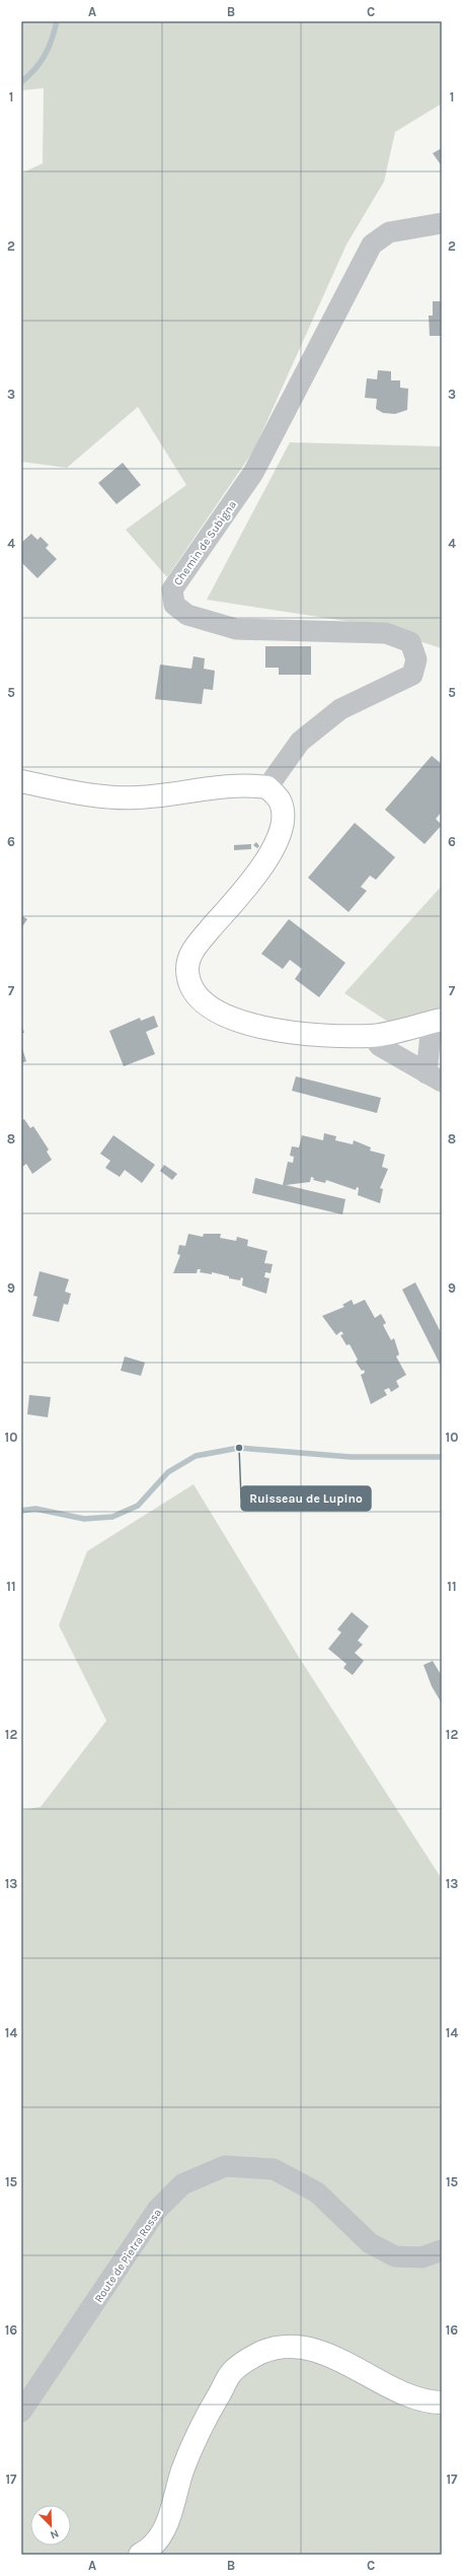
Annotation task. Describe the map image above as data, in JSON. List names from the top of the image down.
{
  "streets": {
    "street": ["Chemin de Subigna", "Route de Pietra Rossa"]
  },
  "places": ["Ruisseau de Lupino"],
  "north": "bottom right",
  "grid": {
    "columns": ["A", "B", "C"],
    "rows": [
      "1",
      "2",
      "3",
      "4",
      "5",
      "6",
      "7",
      "8",
      "9",
      "10",
      "11",
      "12",
      "13",
      "14",
      "15",
      "16",
      "17"
    ]
  }
}
